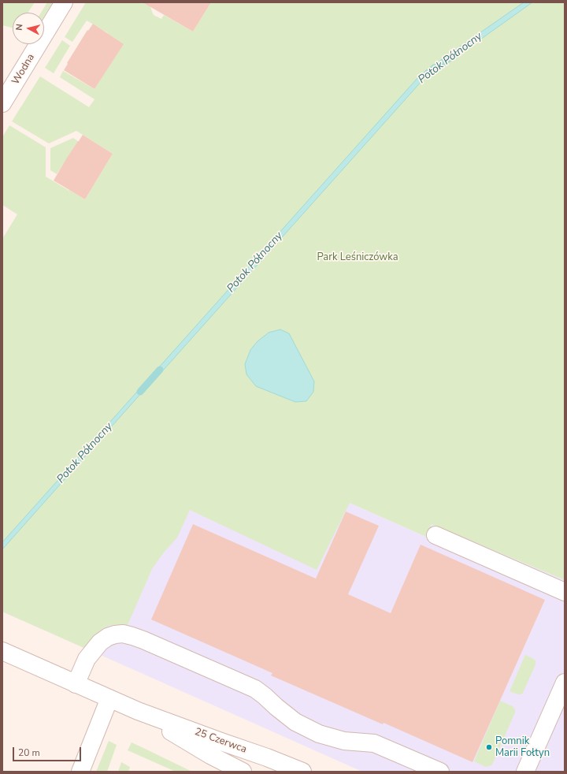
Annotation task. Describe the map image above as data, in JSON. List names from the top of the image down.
{
  "streets": {
    "street": ["Wodna", "25 Czerwca"]
  },
  "water": ["Potok Północny"],
  "parks": ["Park Leśniczówka"],
  "places": ["Pomnik Marii Fołtyn"],
  "scale_bar": "20 m",
  "north": "left"
}
